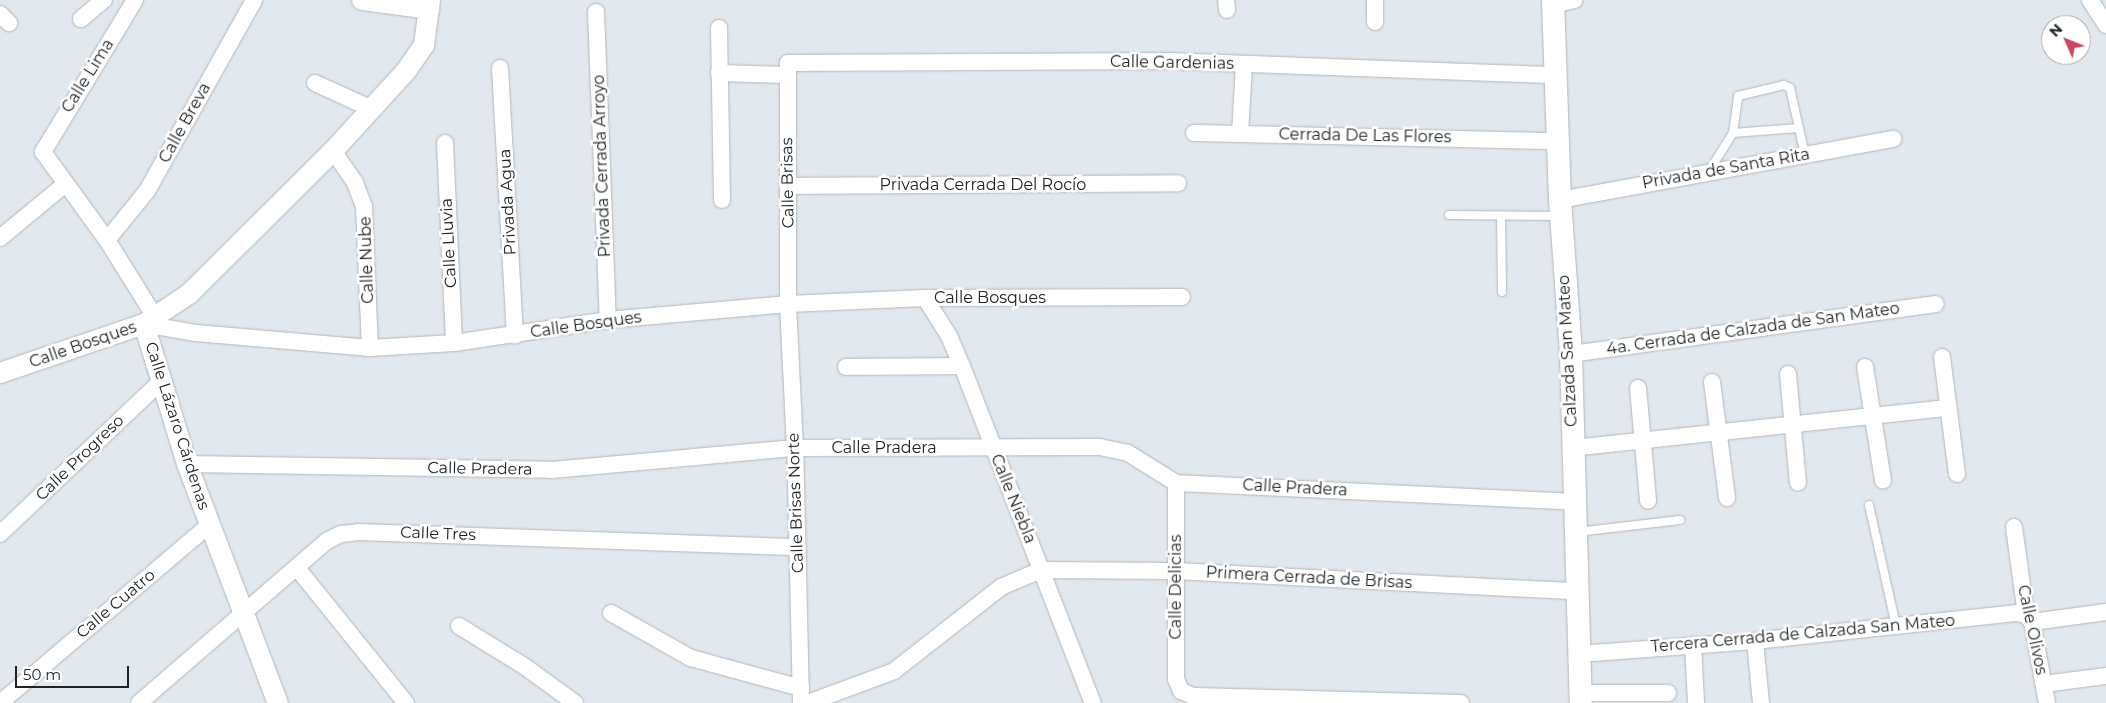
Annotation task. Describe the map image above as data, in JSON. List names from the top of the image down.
{
  "streets": {
    "main road": ["Calzada San Mateo"],
    "street": [
      "Calle Gardenias",
      "Calle Lima",
      "Calle Breva",
      "Cerrada De Las Flores",
      "Privada Cerrada Arroyo",
      "Privada de Santa Rita",
      "Calle Brisas",
      "Privada Cerrada Del Rocío",
      "Privada Agua",
      "Calle Lluvia",
      "Calle Nube",
      "Calle Bosques",
      "4a. Cerrada de Calzada de San Mateo",
      "Calle Lázaro Cárdenas",
      "Calle Pradera",
      "Calle Progreso",
      "Calle Niebla",
      "Calle Brisas Norte",
      "Calle Tres",
      "Primera Cerrada de Brisas",
      "Calle Delicias",
      "Calle Cuatro",
      "Calle Olivos",
      "Tercera Cerrada de Calzada San Mateo"
    ]
  },
  "crossings": [
    ["Calle Gardenias", "Calle Brisas"],
    ["Calle Gardenias", "Calzada San Mateo"],
    ["Cerrada De Las Flores", "Calzada San Mateo"],
    ["Privada Cerrada Arroyo", "Calle Bosques"],
    ["Privada de Santa Rita", "Calzada San Mateo"],
    ["Calle Brisas", "Privada Cerrada Del Rocío"],
    ["Calle Brisas", "Calle Bosques"],
    ["Calle Brisas", "Calle Brisas Norte"],
    ["Privada Agua", "Calle Bosques"],
    ["Calle Lluvia", "Calle Bosques"],
    ["Calle Nube", "Calle Bosques"],
    ["Calle Nube", "Calle Lázaro Cárdenas"],
    ["Calle Bosques", "Calle Lázaro Cárdenas"],
    ["Calle Bosques", "Calle Niebla"],
    ["Calle Bosques", "Calle Brisas Norte"],
    ["4a. Cerrada de Calzada de San Mateo", "Calzada San Mateo"],
    ["Calzada San Mateo", "Calle Pradera"],
    ["Calzada San Mateo", "Primera Cerrada de Brisas"],
    ["Calzada San Mateo", "Tercera Cerrada de Calzada San Mateo"],
    ["Calle Lázaro Cárdenas", "Calle Pradera"],
    ["Calle Lázaro Cárdenas", "Calle Progreso"],
    ["Calle Lázaro Cárdenas", "Calle Tres"],
    ["Calle Lázaro Cárdenas", "Calle Cuatro"],
    ["Calle Pradera", "Calle Niebla"],
    ["Calle Pradera", "Calle Brisas Norte"],
    ["Calle Pradera", "Calle Delicias"],
    ["Calle Niebla", "Primera Cerrada de Brisas"],
    ["Calle Brisas Norte", "Calle Tres"],
    ["Primera Cerrada de Brisas", "Calle Delicias"],
    ["Calle Olivos", "Tercera Cerrada de Calzada San Mateo"]
  ],
  "scale_bar": "50 m",
  "north": "top left"
}
